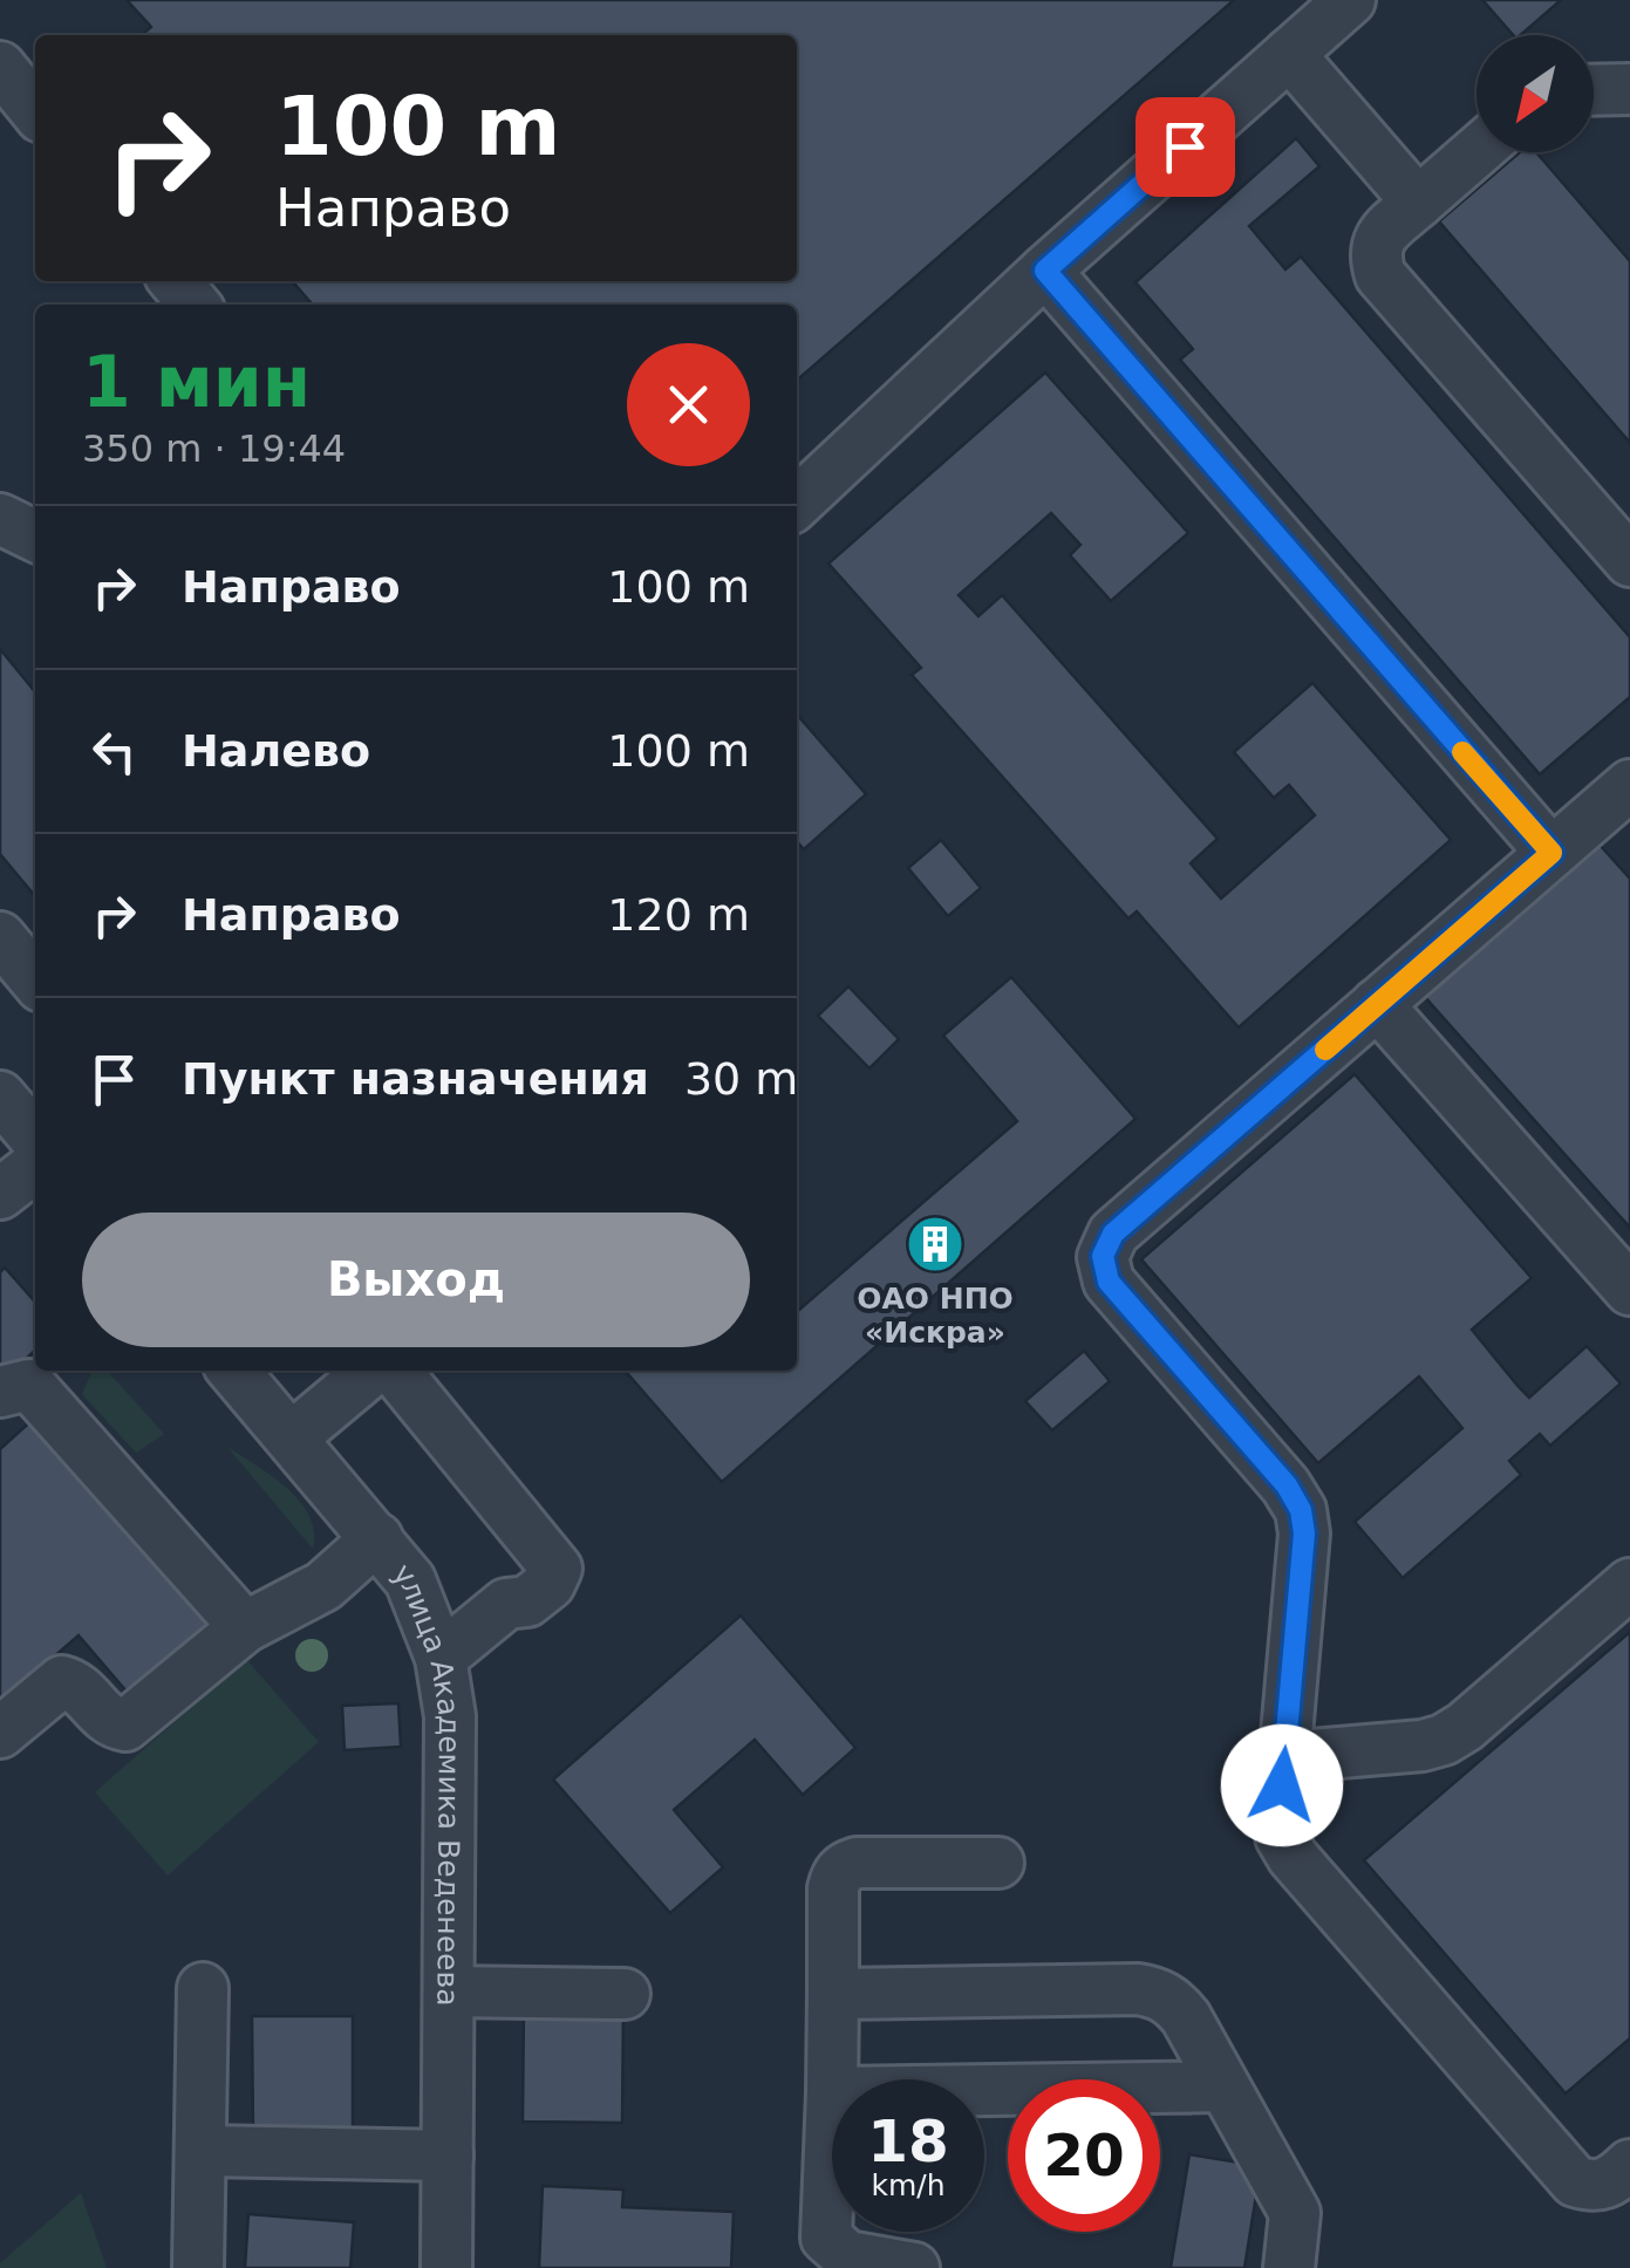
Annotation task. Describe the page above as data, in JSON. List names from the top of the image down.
{
  "streets": {
    "street": ["улица Академика Веденеева"]
  },
  "places": {
    "building": ["ОАО НПО «Искра»"]
  },
  "north": "bottom left",
  "page": {
    "turn": ["100 m", "Направо"],
    "heading": ["1 мин", "350 m · 19:44"],
    "list": [
      {
        "name": "Направо",
        "value": "100 m"
      },
      {
        "name": "Налево",
        "value": "100 m"
      },
      {
        "name": "Направо",
        "value": "120 m"
      },
      {
        "name": "Пункт назначения",
        "value": "30 m"
      }
    ],
    "buttons": "Выход",
    "speed": "18 km/h",
    "limit": "20"
  }
}
